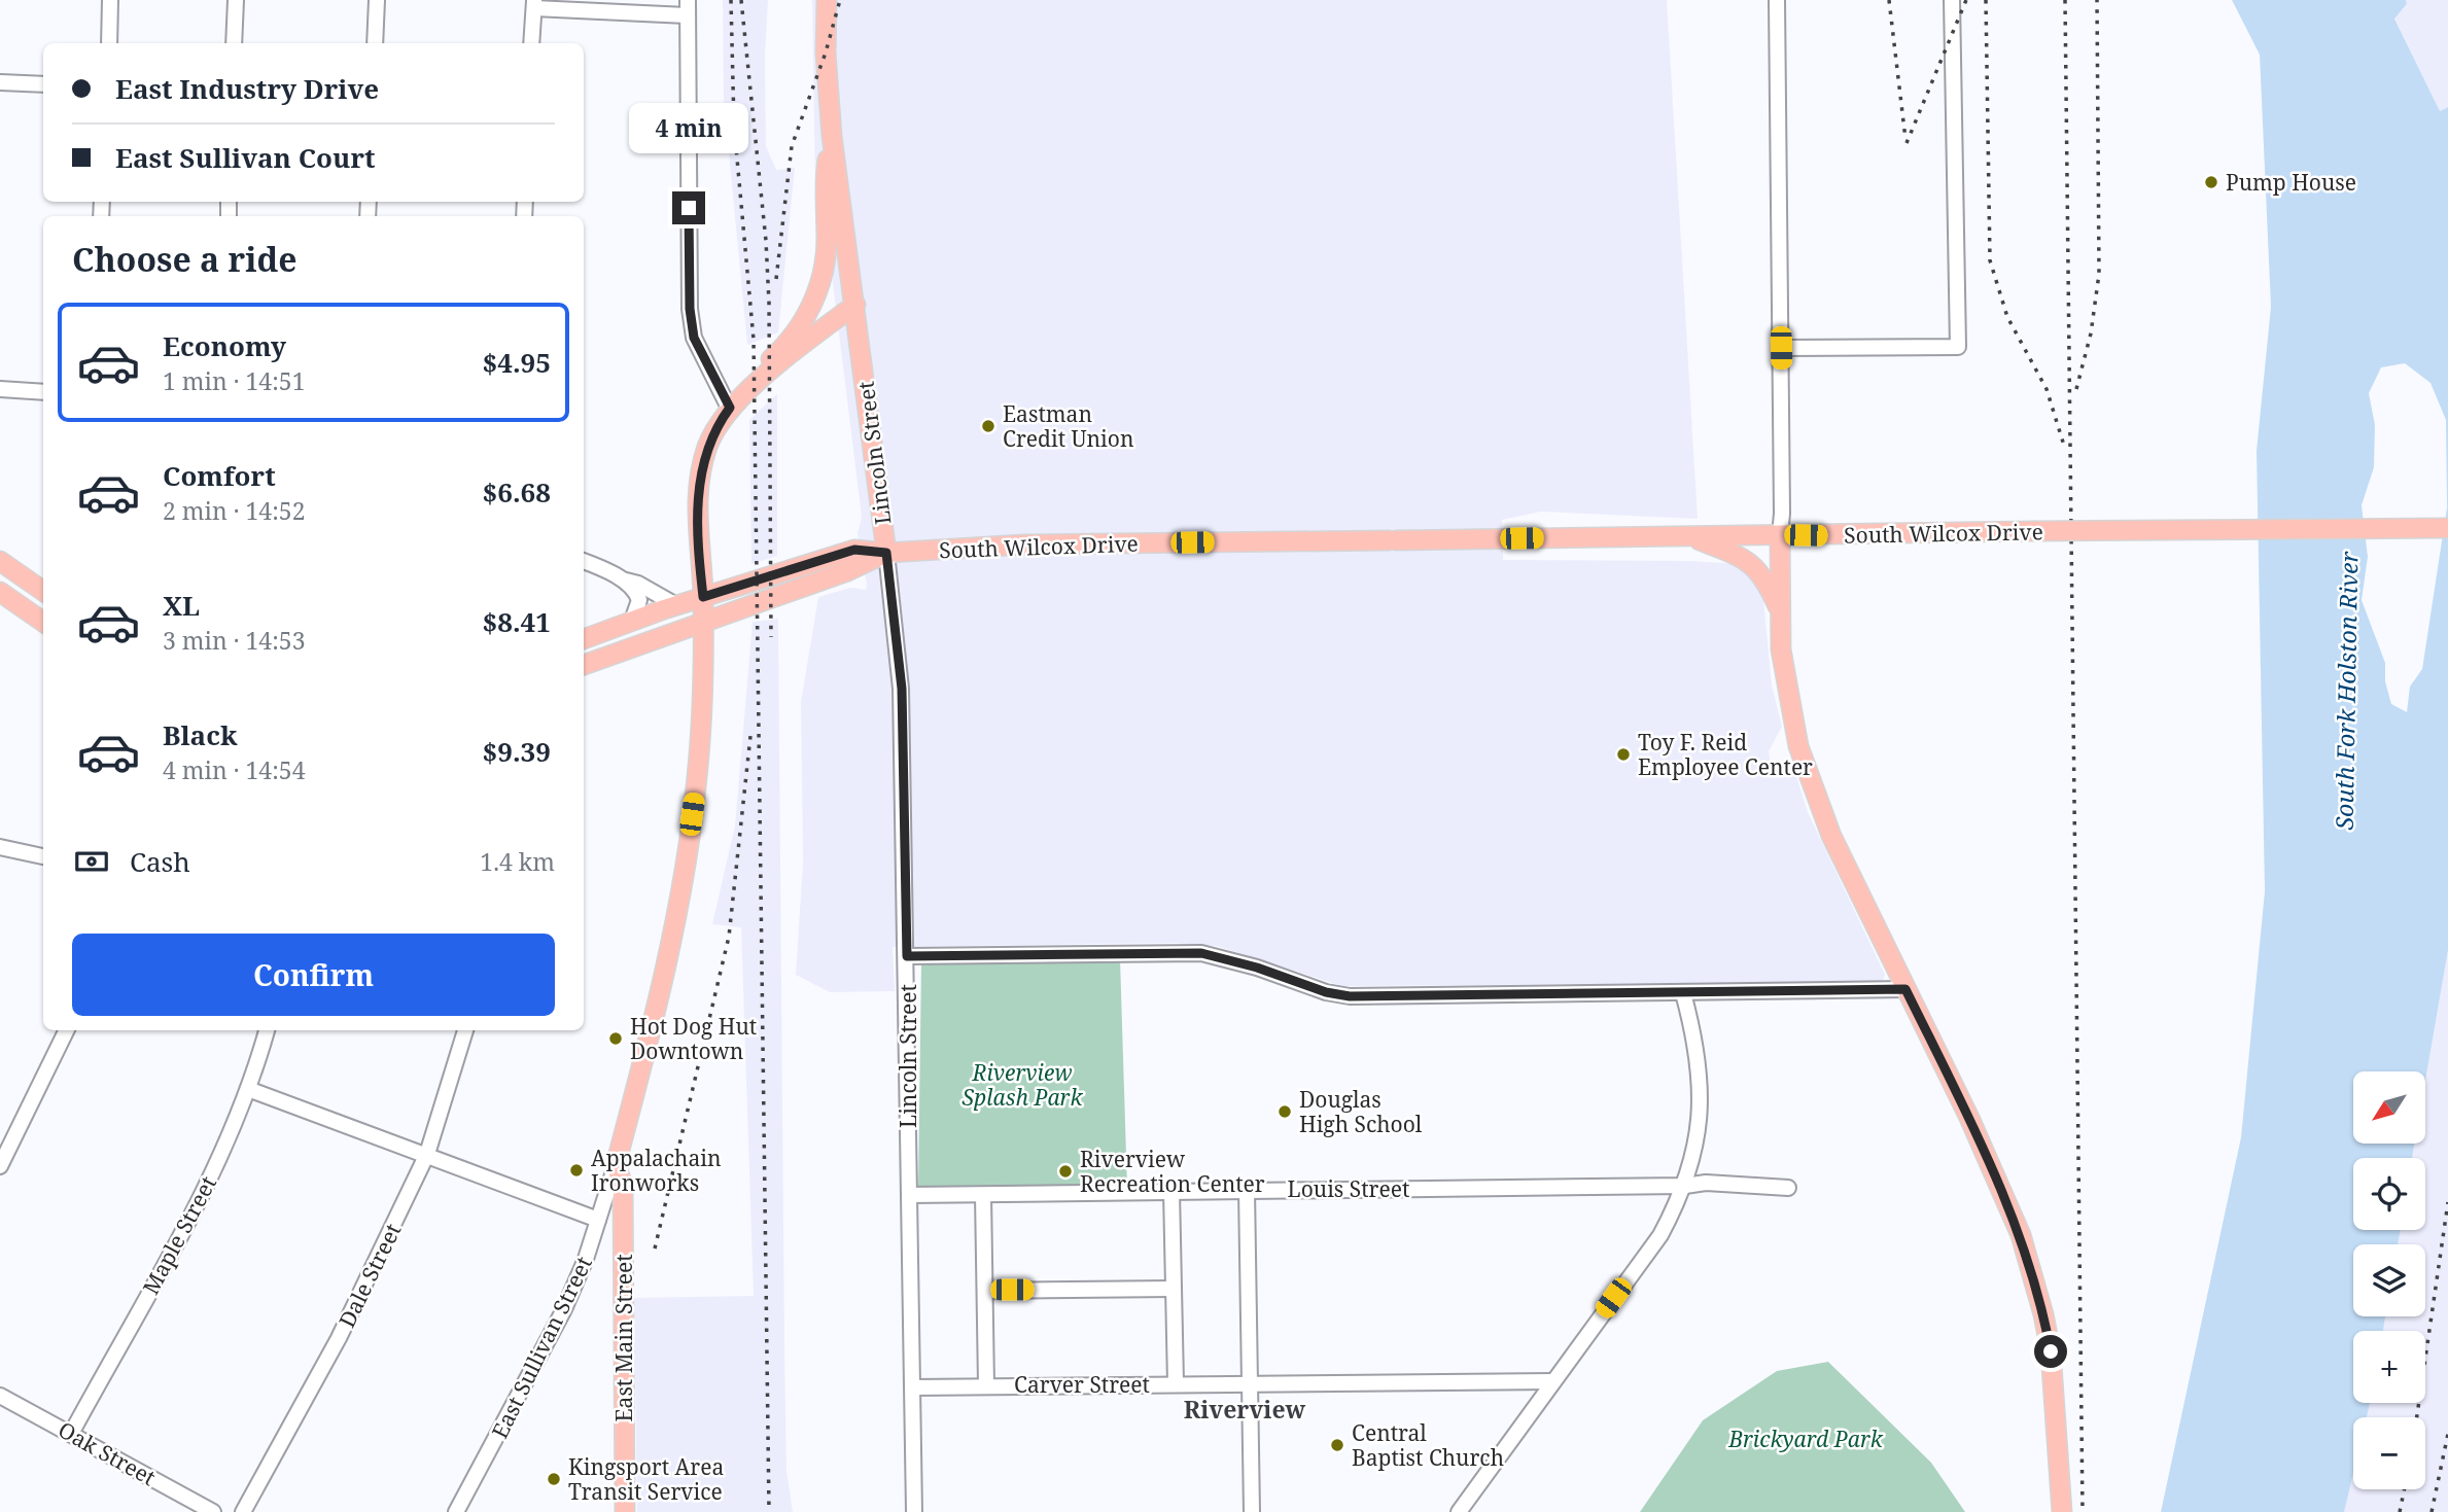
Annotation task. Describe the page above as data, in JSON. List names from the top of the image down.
{
  "streets": {
    "main road": [
      "Lincoln Street",
      "South Wilcox Drive",
      "East Main Street",
      "East Sullivan Street"
    ],
    "street": [
      "Louis Street",
      "Maple Street",
      "Dale Street",
      "Carver Street",
      "Oak Street"
    ]
  },
  "crossings": [
    ["Lincoln Street", "South Wilcox Drive"],
    ["Lincoln Street", "Louis Street"],
    ["Lincoln Street", "East Sullivan Street"],
    ["Lincoln Street", "Carver Street"],
    ["South Wilcox Drive", "East Sullivan Street"],
    ["Maple Street", "Oak Street"],
    ["East Main Street", "East Sullivan Street"]
  ],
  "districts": ["Riverview"],
  "water": ["South Fork Holston River"],
  "parks": ["Riverview Splash Park", "Brickyard Park"],
  "places": [
    "Pump House",
    "Eastman Credit Union",
    "Toy F. Reid Employee Center",
    "Hot Dog Hut Downtown",
    "Douglas High School",
    "Appalachain Ironworks",
    "Riverview Recreation Center",
    "Central Baptist Church",
    "Kingsport Area Transit Service"
  ],
  "north": "bottom left",
  "page": {
    "banner": ["East Industry Drive", "East Sullivan Court"],
    "bubble": "4 min",
    "heading": "Choose a ride",
    "list": [
      {
        "name": "Economy",
        "note": "1 min · 14:51",
        "value": "$4.95"
      },
      {
        "name": "Comfort",
        "note": "2 min · 14:52",
        "value": "$6.68"
      },
      {
        "name": "XL",
        "note": "3 min · 14:53",
        "value": "$8.41"
      },
      {
        "name": "Black",
        "note": "4 min · 14:54",
        "value": "$9.39"
      }
    ],
    "pay": ["Cash", "1.4 km"],
    "buttons": "Confirm",
    "map_buttons": ["+", "−"]
  }
}
